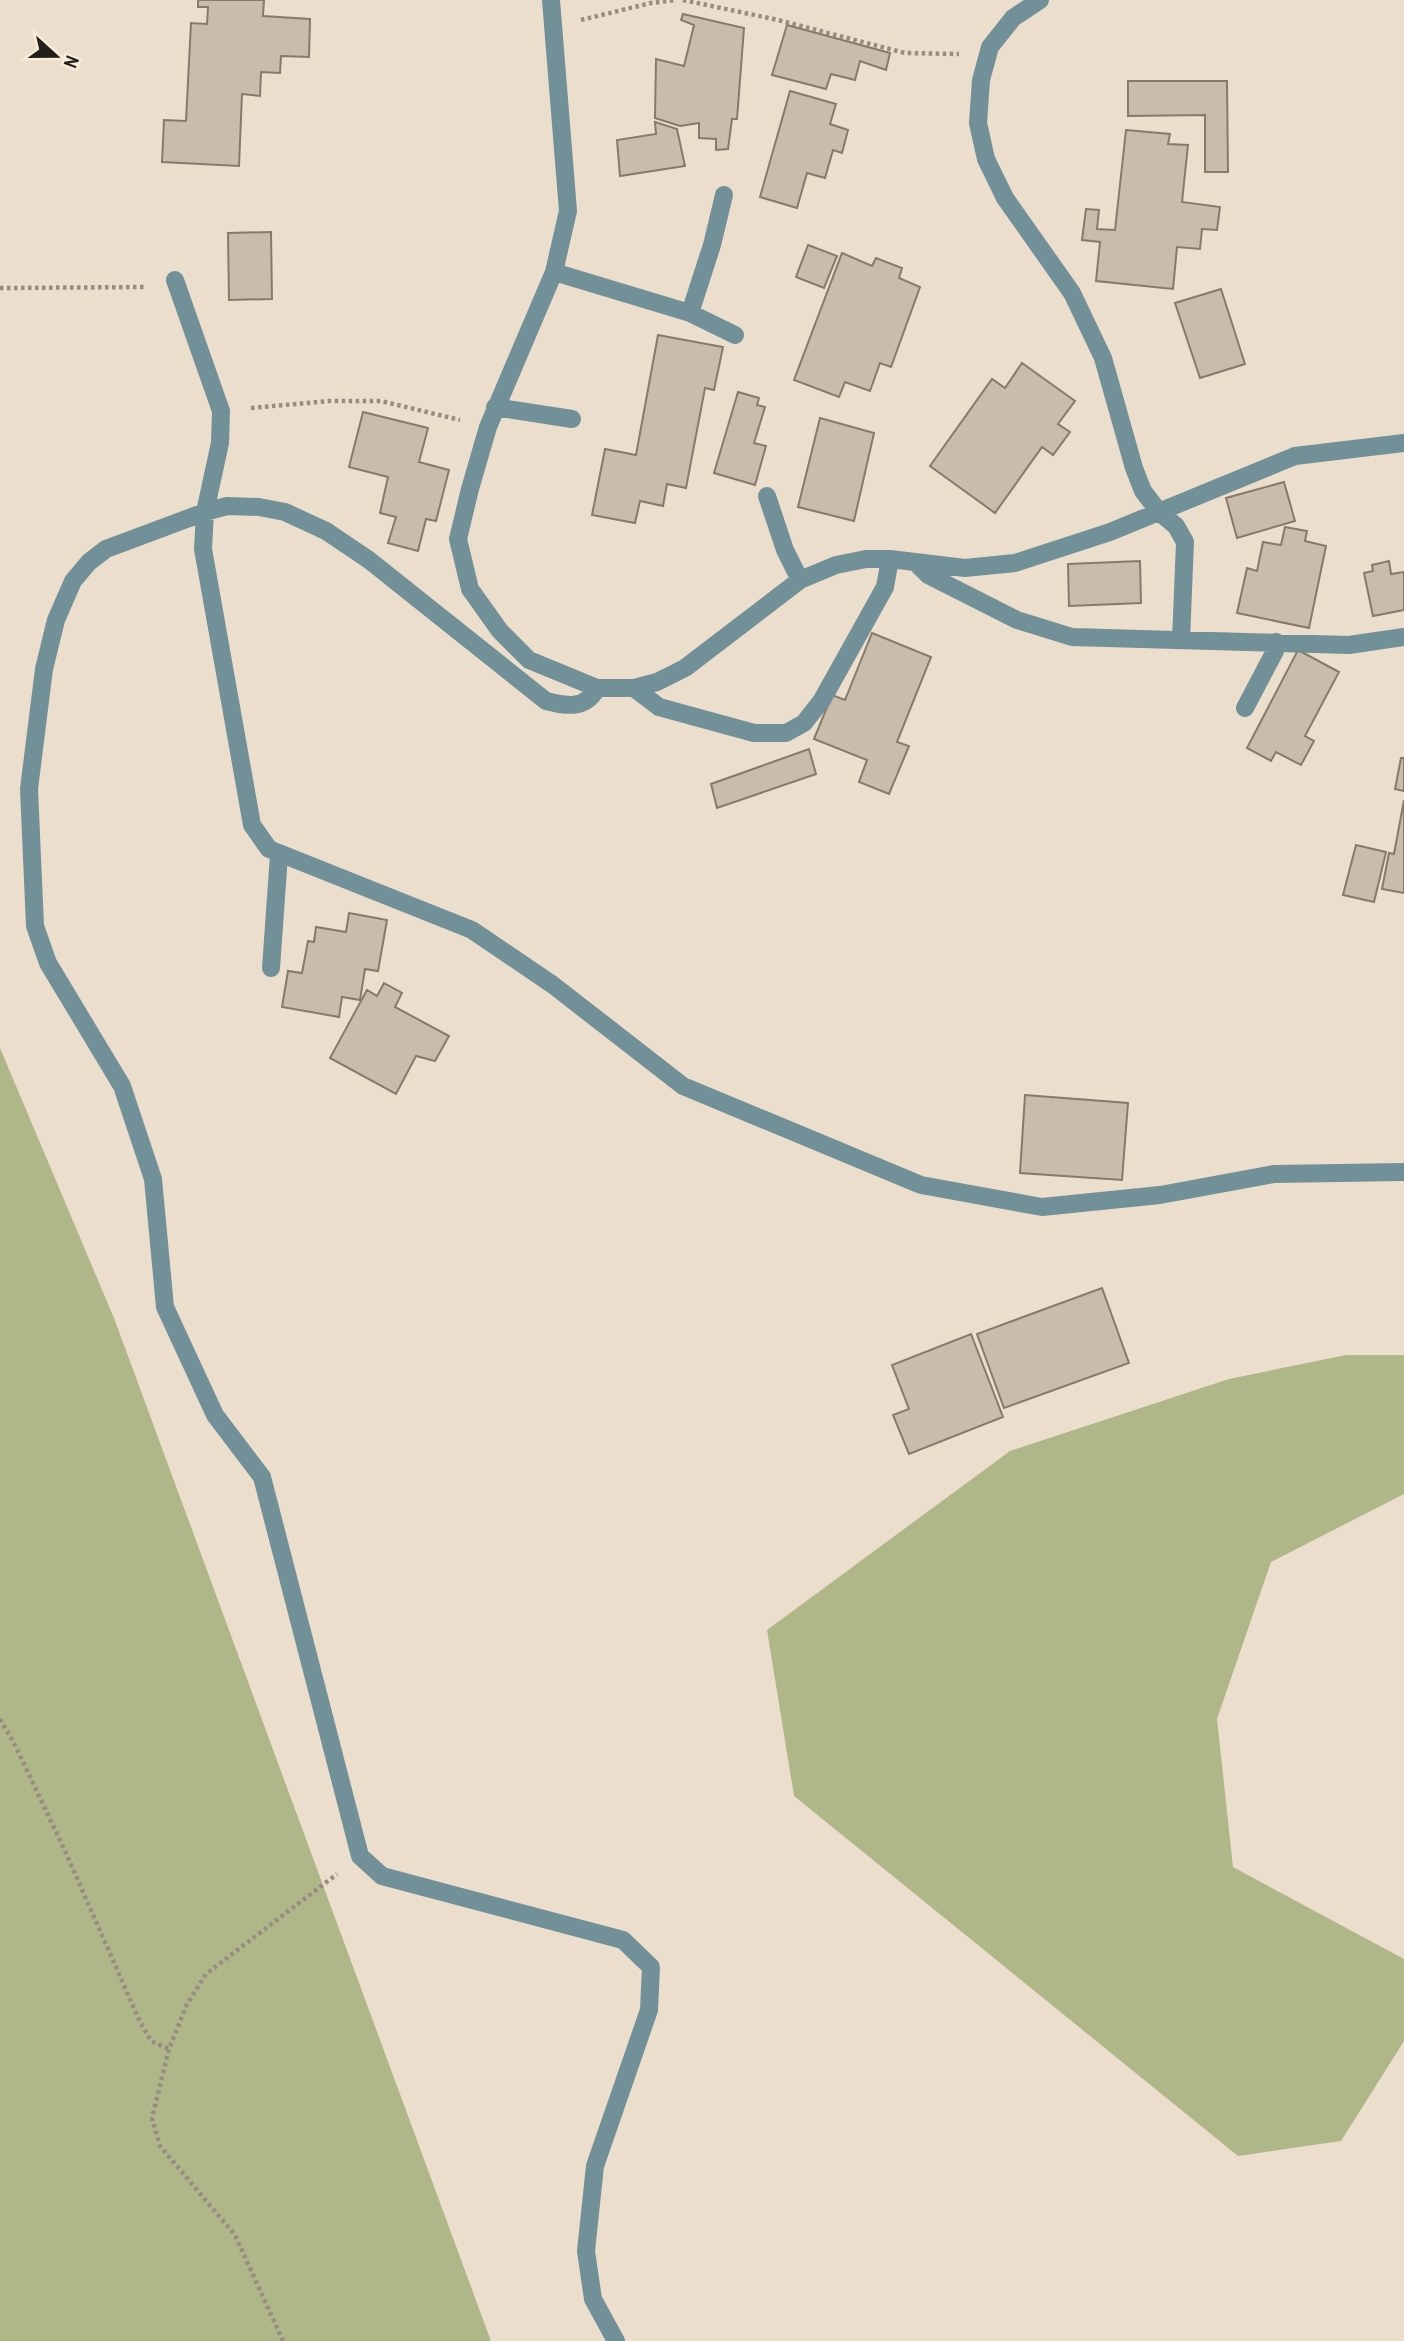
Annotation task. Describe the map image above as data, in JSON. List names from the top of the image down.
{
  "north": "right"
}
